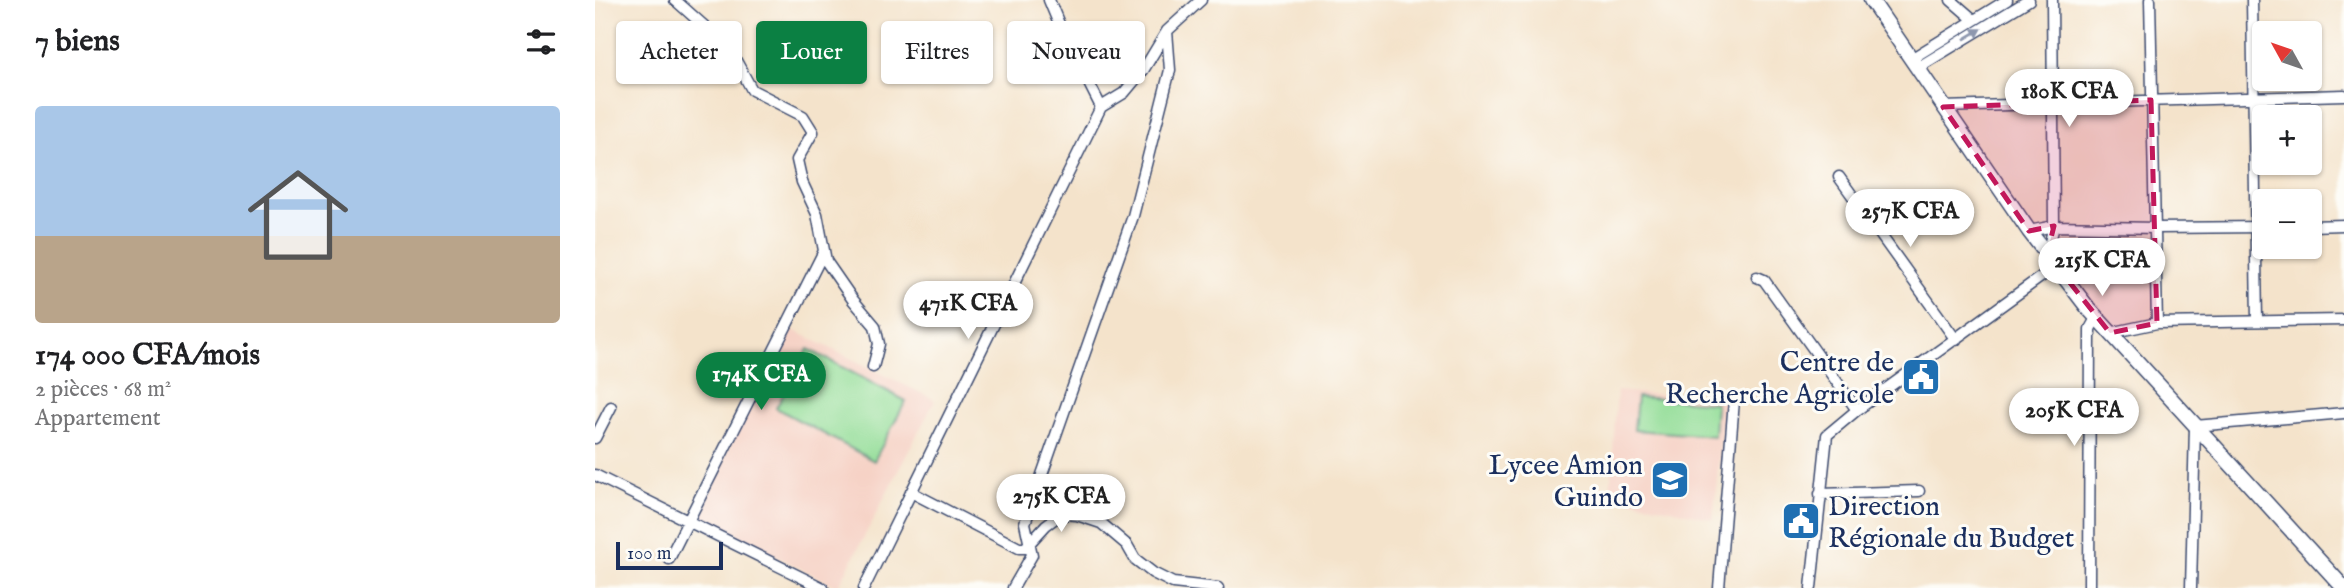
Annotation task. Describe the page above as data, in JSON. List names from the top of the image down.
{
  "places": {
    "public building": ["Centre de Recherche Agricole", "Direction Régionale du Budget"],
    "school or university": ["Lycee Amion Guindo"]
  },
  "scale_bar": "100 m",
  "north": "top left",
  "page": {
    "heading": "7 biens",
    "map_buttons": ["+", "−"],
    "chip": [
      "Acheter",
      "Louer",
      "Filtres",
      "Nouveau"
    ],
    "price": [
      "180K CFA",
      "257K CFA",
      "215K CFA",
      "471K CFA",
      "174K CFA",
      "205K CFA",
      "275K CFA"
    ],
    "list": [
      {
        "name": "174 000 CFA/mois",
        "note": "2 pièces · 68 m² · Appartement"
      }
    ],
    "scale": "100 m"
  }
}
